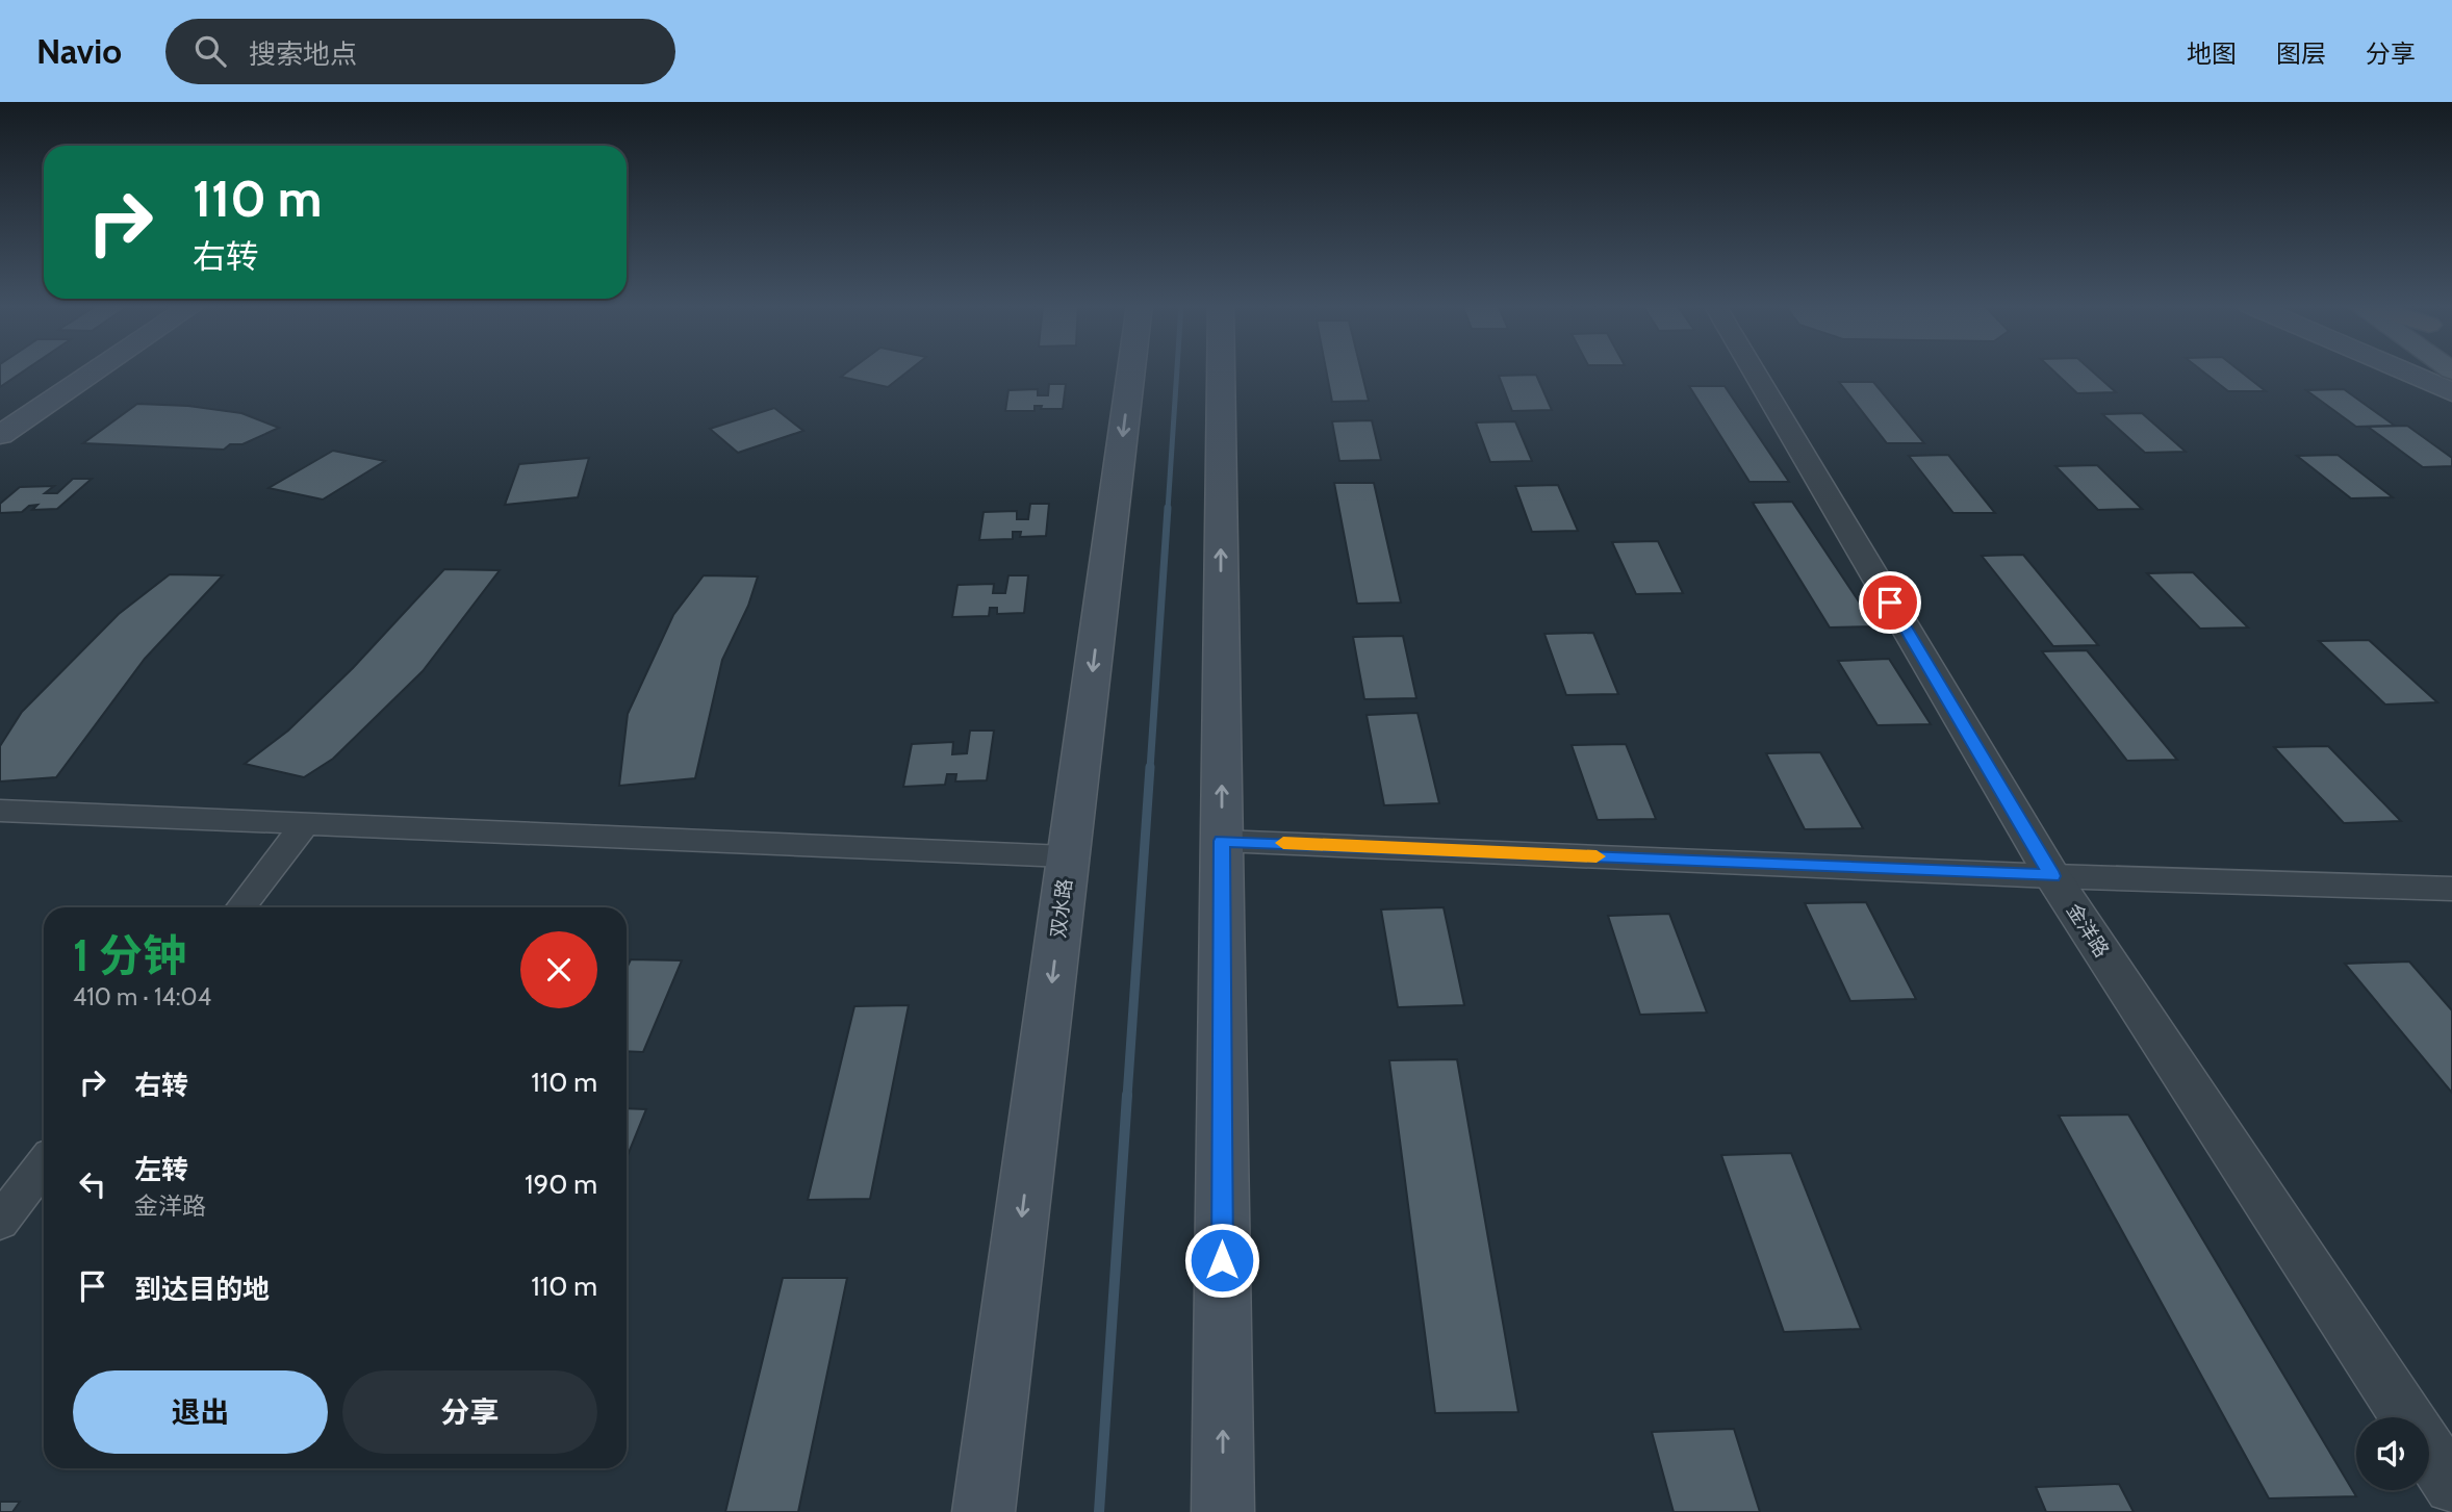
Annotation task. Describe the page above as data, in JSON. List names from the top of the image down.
{
  "streets": {
    "main road": ["双水路"],
    "street": ["金洋路"]
  },
  "page": {
    "header": "Navio",
    "search": "搜索地点",
    "nav": ["地图", "图层", "分享"],
    "turn": ["110 m", "右转"],
    "heading": ["1 分钟", "410 m · 14:04"],
    "list": [
      {
        "name": "右转",
        "value": "110 m"
      },
      {
        "name": "左转",
        "note": "金洋路",
        "value": "190 m"
      },
      {
        "name": "到达目的地",
        "value": "110 m"
      }
    ],
    "buttons": ["退出", "分享"]
  }
}
